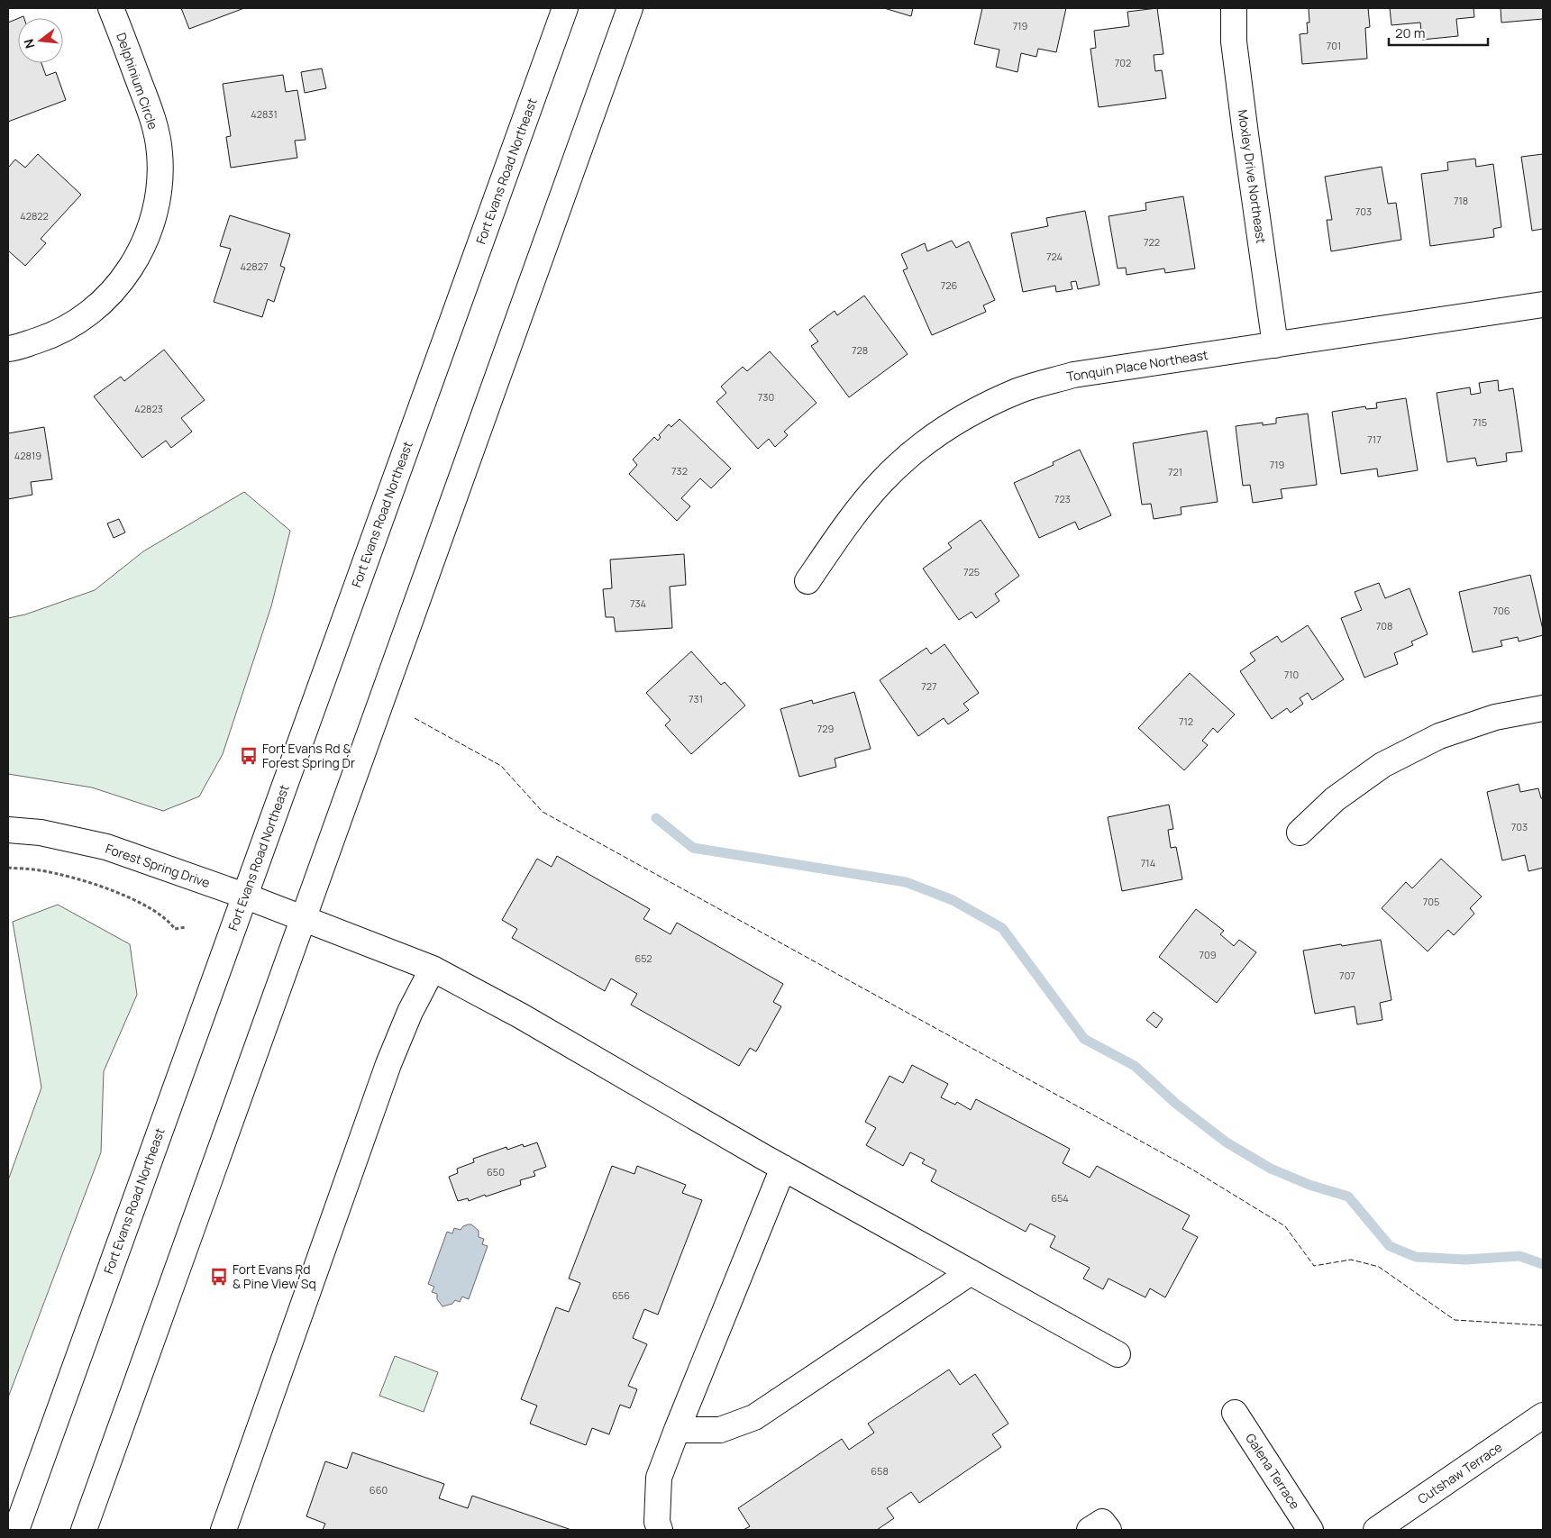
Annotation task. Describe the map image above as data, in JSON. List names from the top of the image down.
{
  "streets": {
    "main road": [
      "Delphinium Circle",
      "Fort Evans Road Northeast",
      "Moxley Drive Northeast",
      "Tonquin Place Northeast",
      "Forest Spring Drive",
      "Galena Terrace",
      "Cutshaw Terrace"
    ]
  },
  "crossings": [
    ["Fort Evans Road Northeast", "Forest Spring Drive"],
    ["Moxley Drive Northeast", "Tonquin Place Northeast"]
  ],
  "places": {
    "bus stop": ["Fort Evans Rd & Forest Spring Dr", "Fort Evans Rd & Pine View Sq"]
  },
  "house_numbers": [
    "719",
    "701",
    "702",
    "42831",
    "718",
    "703",
    "42822",
    "722",
    "724",
    "42827",
    "726",
    "728",
    "730",
    "42823",
    "715",
    "717",
    "42819",
    "719",
    "732",
    "721",
    "723",
    "725",
    "734",
    "706",
    "708",
    "710",
    "727",
    "731",
    "712",
    "729",
    "703",
    "714",
    "705",
    "709",
    "652",
    "707",
    "650",
    "654",
    "656",
    "658",
    "660"
  ],
  "scale_bar": "20 m",
  "north": "left"
}
